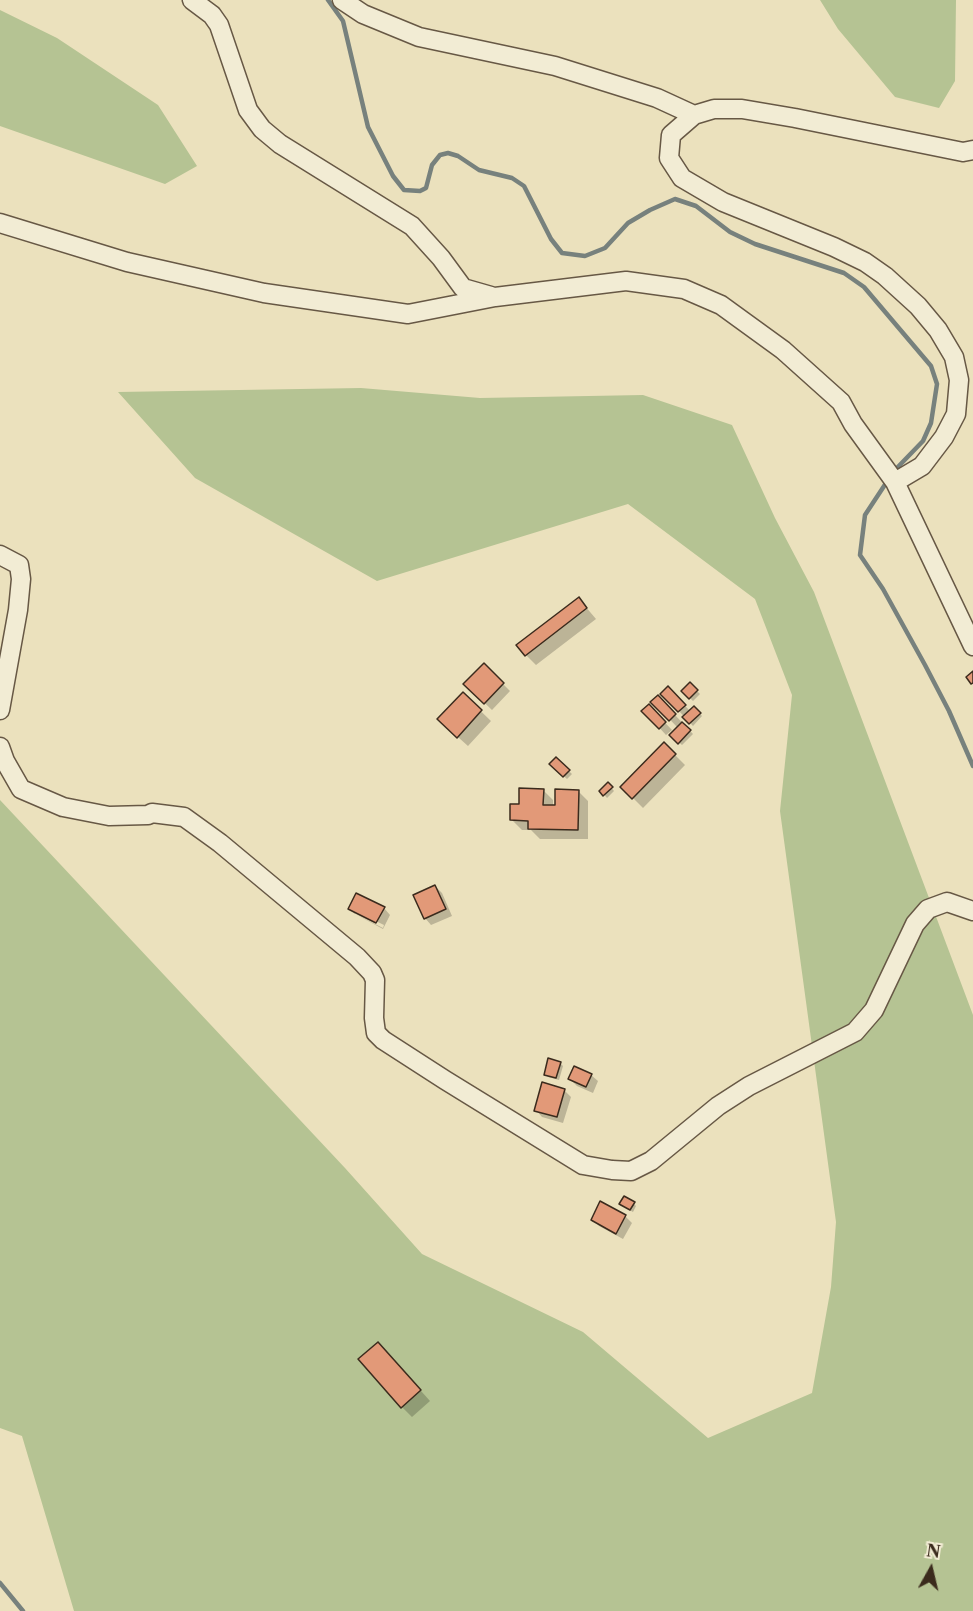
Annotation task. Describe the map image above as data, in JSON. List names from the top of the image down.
{
  "north": "top"
}
